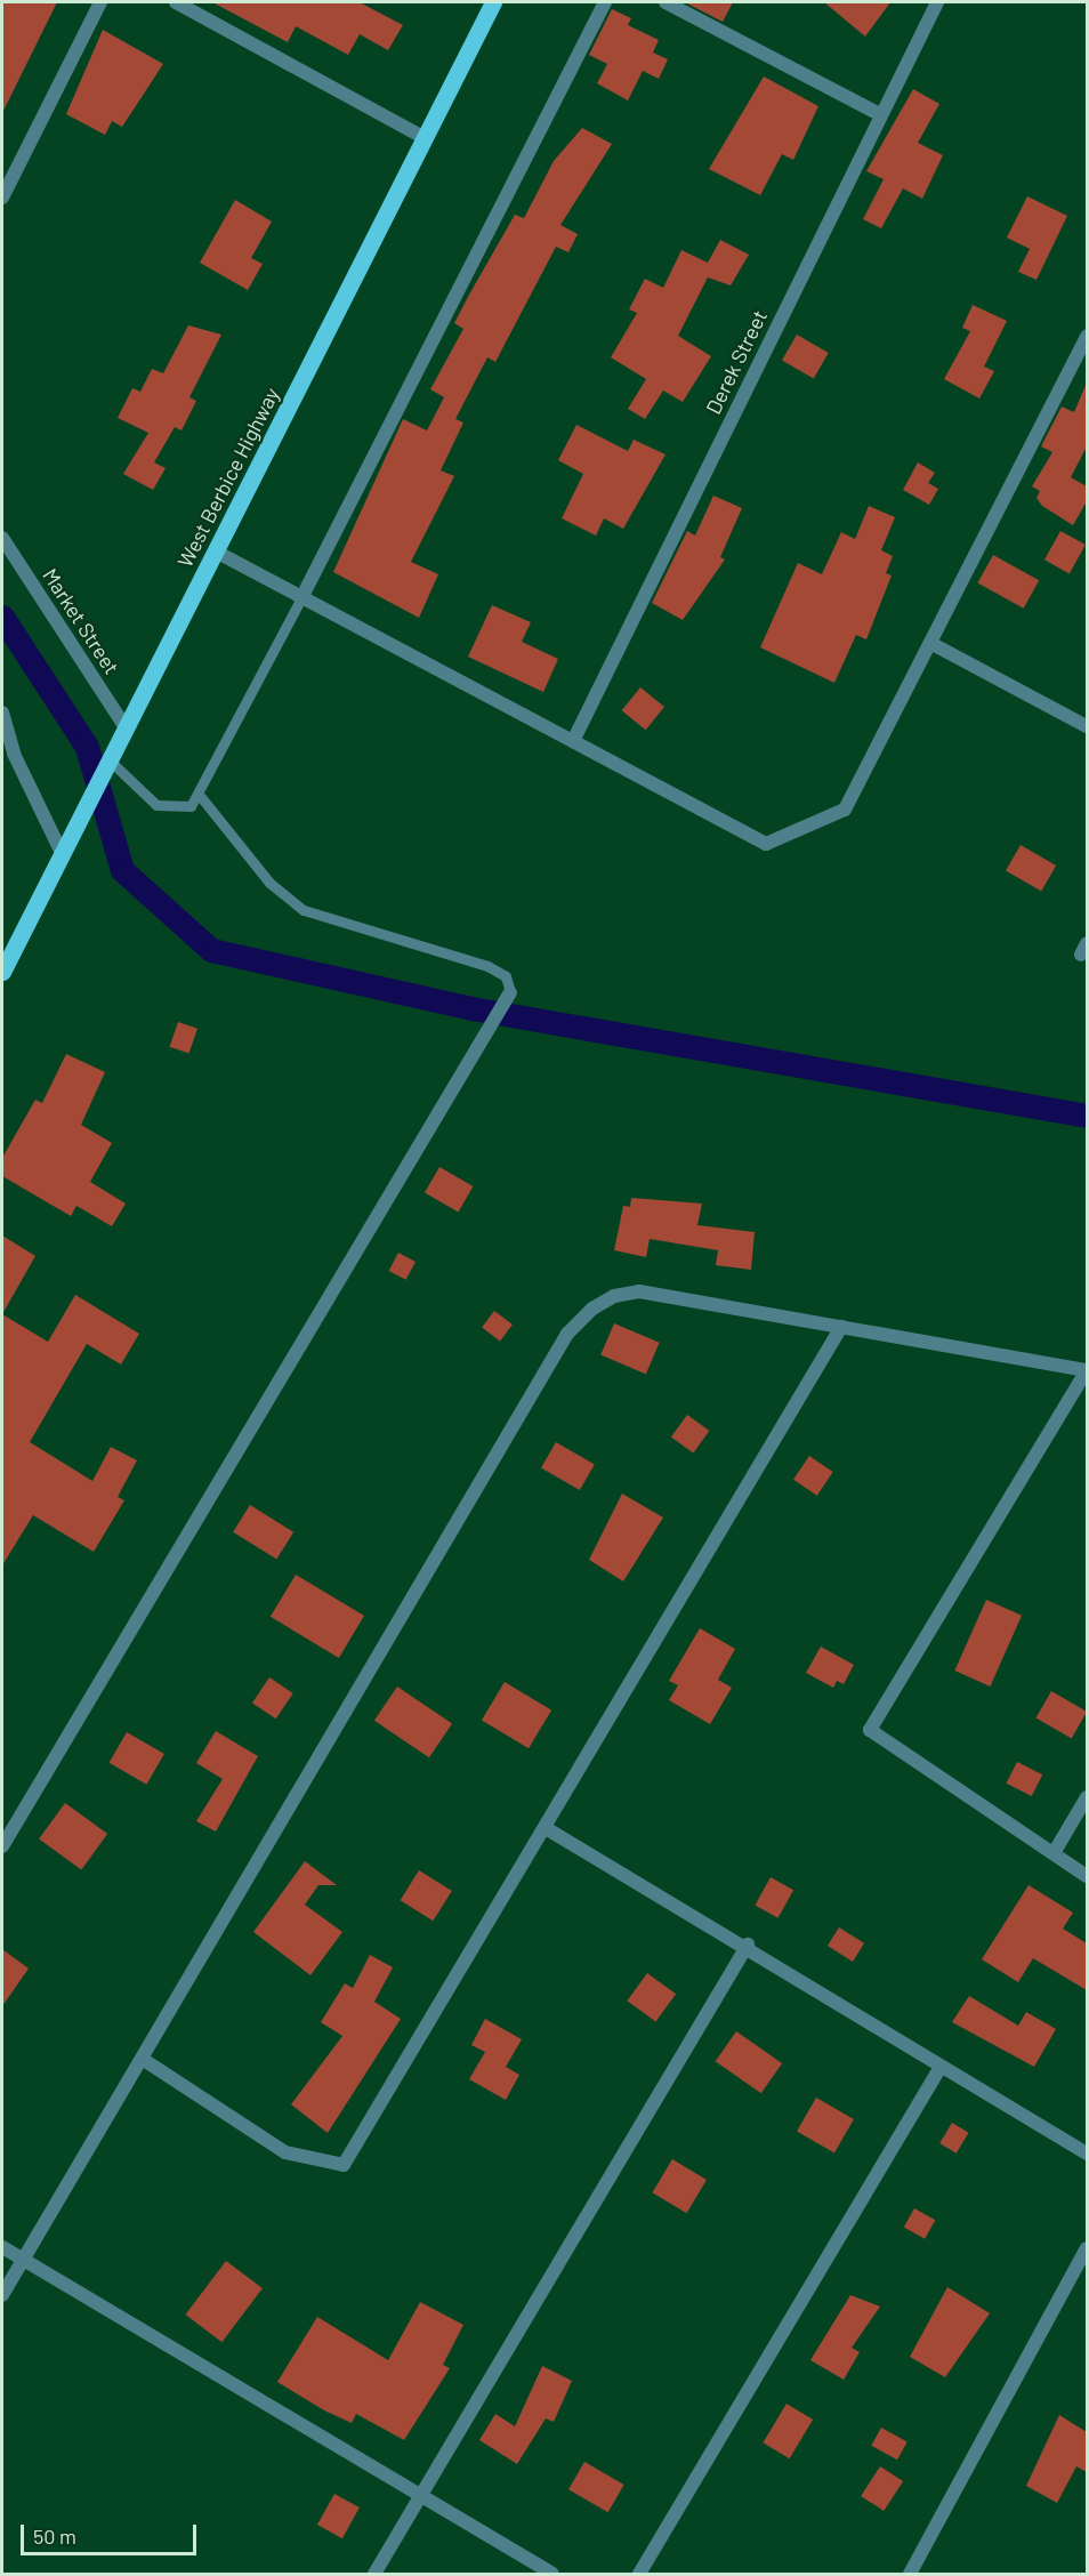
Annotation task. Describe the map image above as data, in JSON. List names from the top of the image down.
{
  "streets": {
    "main road": ["West Berbice Highway"],
    "street": ["Derek Street", "Market Street"]
  },
  "crossings": [
    ["West Berbice Highway", "Market Street"]
  ],
  "scale_bar": "50 m"
}
